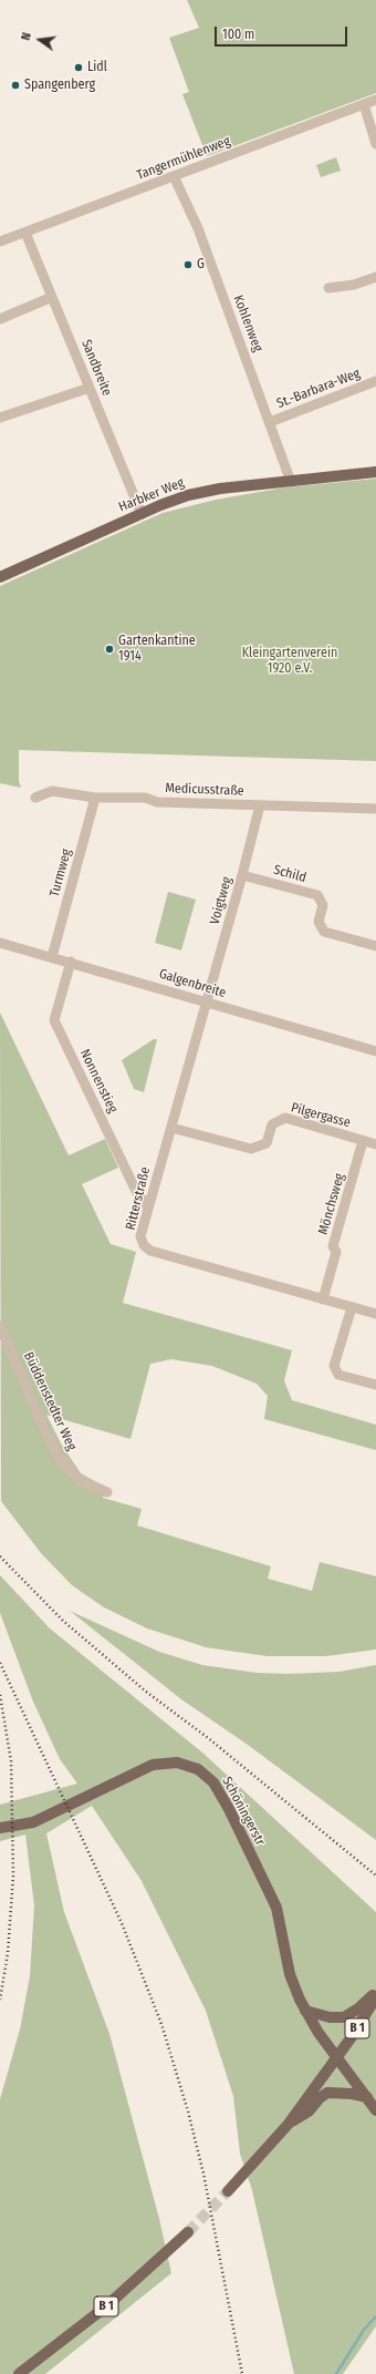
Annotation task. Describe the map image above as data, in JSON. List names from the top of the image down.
{
  "streets": {
    "main road": ["Harbker Weg", "Schöningerstr", "B 1"],
    "street": [
      "Tangermühlenweg",
      "Kohlenweg",
      "Sandbreite",
      "St.-Barbara-Weg",
      "Medicusstraße",
      "Turmweg",
      "Schild",
      "Voigtweg",
      "Galgenbreite",
      "Nonnenstieg",
      "Pilgergasse",
      "Ritterstraße",
      "Mönchsweg",
      "Büddenstedter Weg"
    ]
  },
  "crossings": [
    ["Tangermühlenweg", "Kohlenweg"],
    ["Tangermühlenweg", "Sandbreite"],
    ["Kohlenweg", "St.-Barbara-Weg"],
    ["Kohlenweg", "Harbker Weg"],
    ["Sandbreite", "Harbker Weg"],
    ["Medicusstraße", "Turmweg"],
    ["Medicusstraße", "Voigtweg"],
    ["Turmweg", "Galgenbreite"],
    ["Schild", "Voigtweg"],
    ["Voigtweg", "Galgenbreite"],
    ["Voigtweg", "Ritterstraße"],
    ["Galgenbreite", "Nonnenstieg"],
    ["Galgenbreite", "Ritterstraße"],
    ["Nonnenstieg", "Ritterstraße"],
    ["Pilgergasse", "Ritterstraße"],
    ["Pilgergasse", "Mönchsweg"],
    ["Ritterstraße", "Mönchsweg"]
  ],
  "parks": ["Kleingartenverein 1920 e.V."],
  "places": [
    "Lidl",
    "Spangenberg",
    "G",
    "Gartenkantine 1914"
  ],
  "scale_bar": "100 m",
  "north": "left"
}
